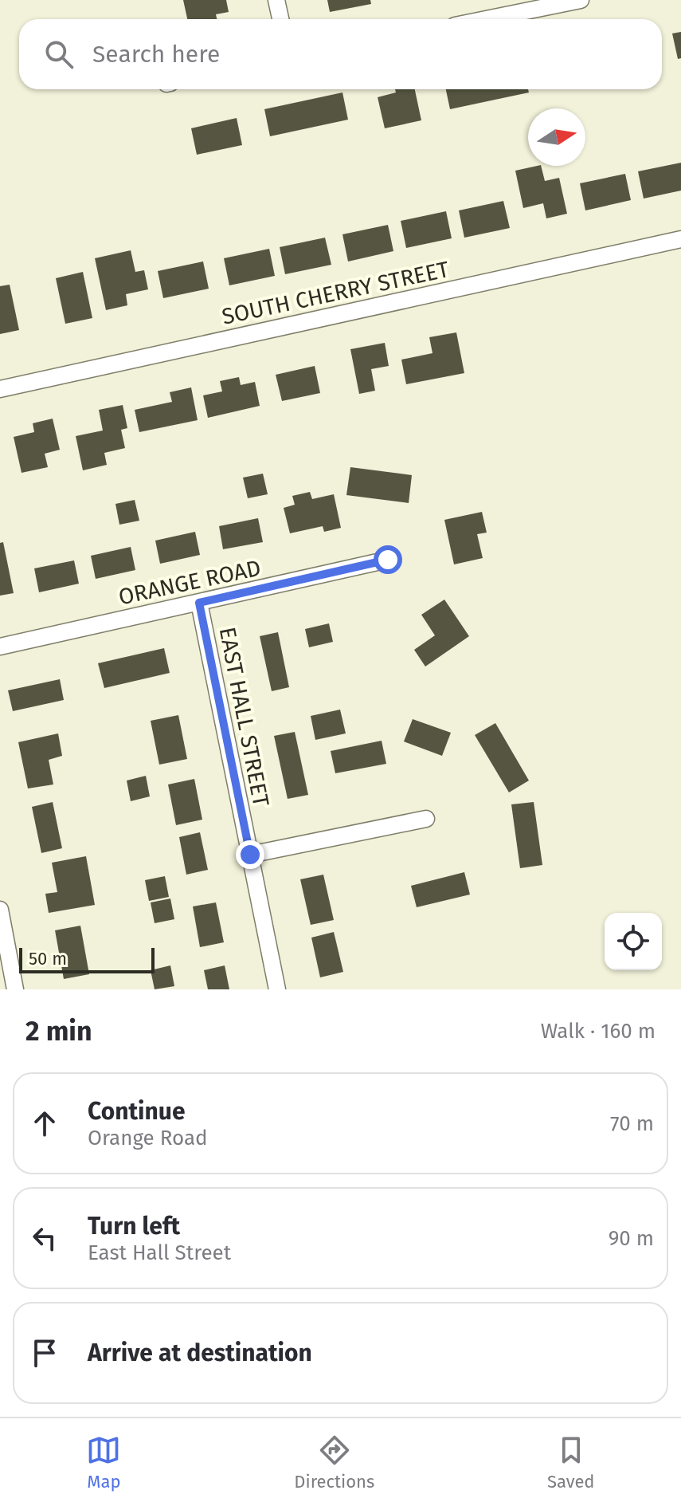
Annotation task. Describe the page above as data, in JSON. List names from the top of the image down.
{
  "streets": {
    "street": ["SOUTH CHERRY STREET", "ORANGE ROAD", "EAST HALL STREET"]
  },
  "crossings": [
    ["ORANGE ROAD", "EAST HALL STREET"]
  ],
  "scale_bar": "50 m",
  "north": "right",
  "page": {
    "search": "Search here",
    "scale": "50 m",
    "heading": ["2 min", "Walk · 160 m"],
    "list": [
      ["Continue", "Orange Road", "70 m"],
      ["Turn left", "East Hall Street", "90 m"],
      "Arrive at destination"
    ],
    "nav": ["Map", "Directions", "Saved"]
  }
}
